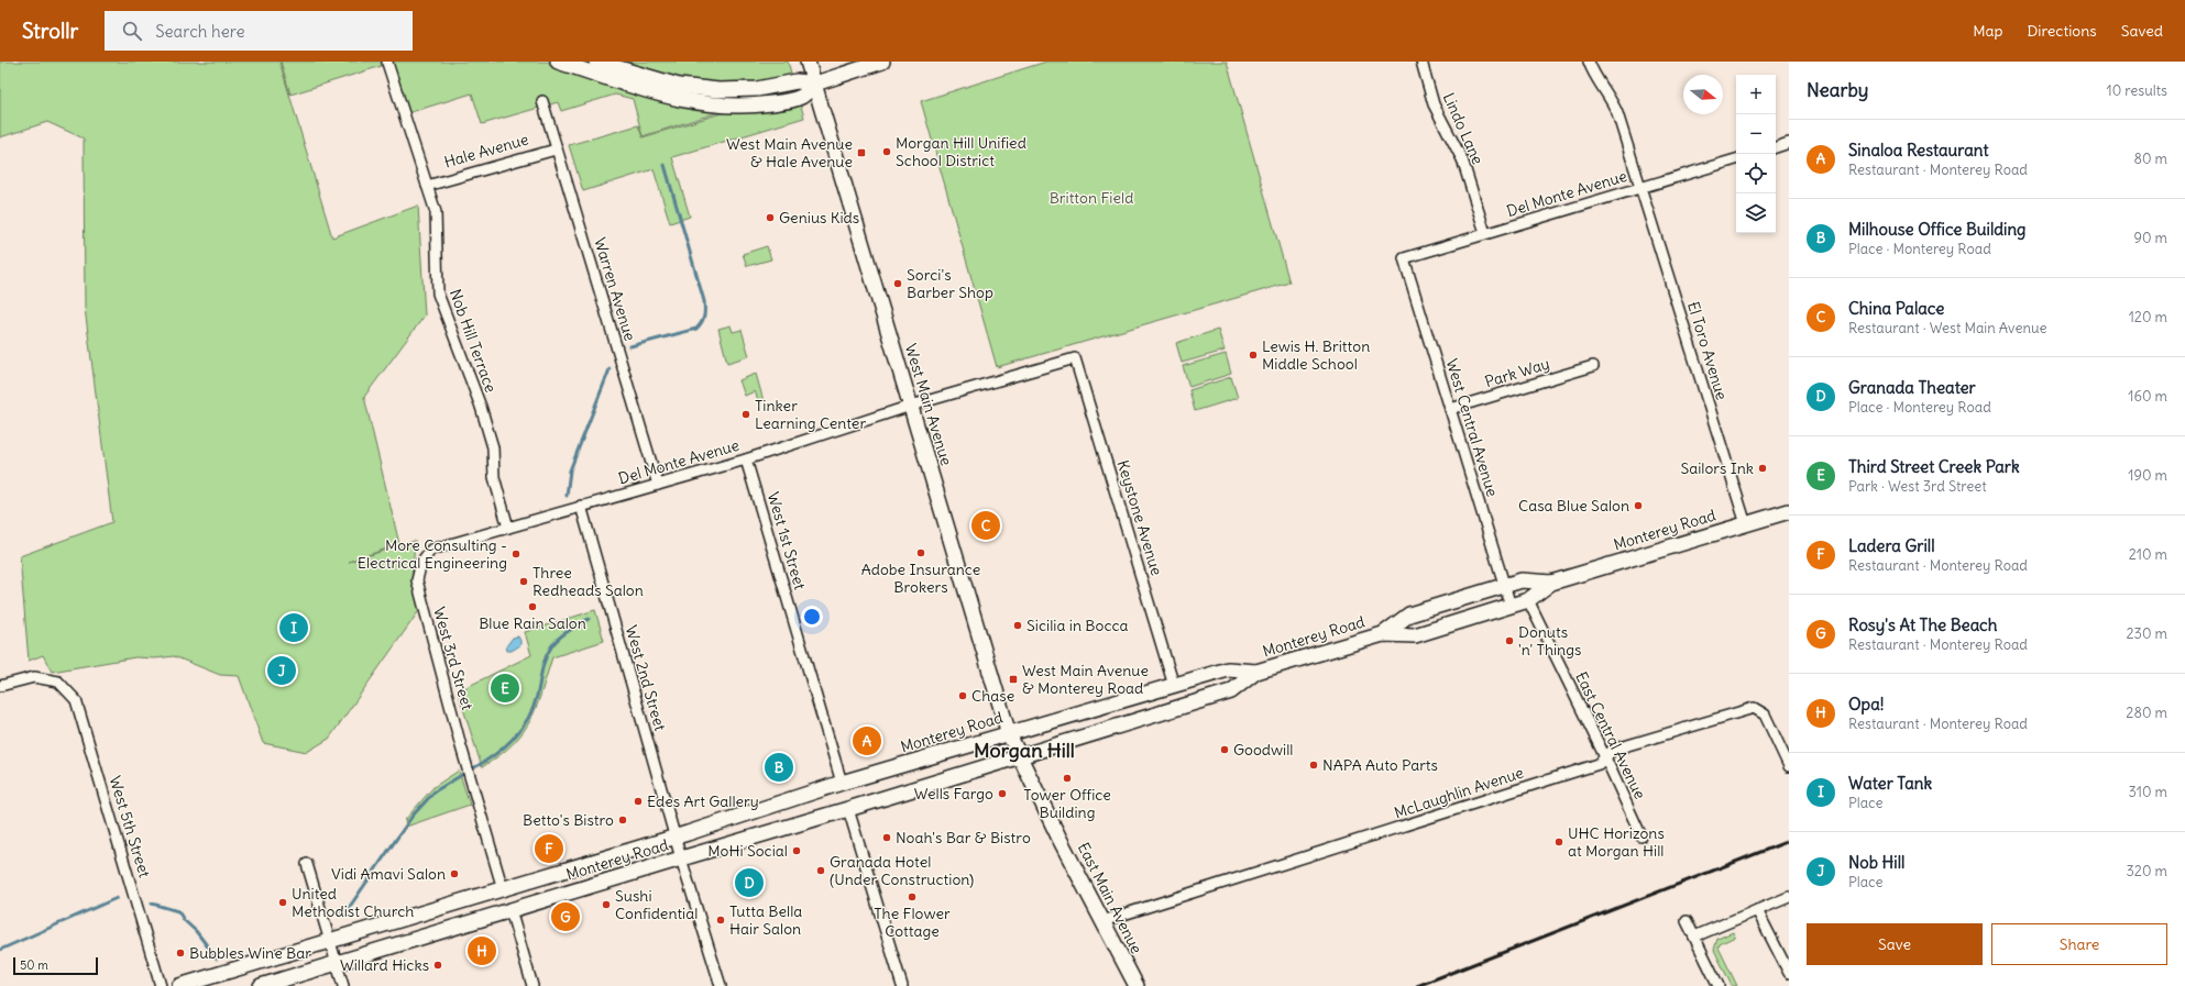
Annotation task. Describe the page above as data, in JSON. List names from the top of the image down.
{
  "streets": {
    "main road": ["West Main Avenue", "Monterey Road", "East Main Avenue"],
    "street": [
      "Lindo Lane",
      "Hale Avenue",
      "Del Monte Avenue",
      "Warren Avenue",
      "Nob Hill Terrace",
      "El Toro Avenue",
      "Park Way",
      "West Central Avenue",
      "Keystone Avenue",
      "West 1st Street",
      "West 3rd Street",
      "West 2nd Street",
      "East Central Avenue",
      "McLaughlin Avenue",
      "West 5th Street"
    ]
  },
  "crossings": [
    ["Lindo Lane", "Del Monte Avenue"],
    ["Hale Avenue", "Warren Avenue"],
    ["Hale Avenue", "Nob Hill Terrace"],
    ["Del Monte Avenue", "Warren Avenue"],
    ["Del Monte Avenue", "Nob Hill Terrace"],
    ["Del Monte Avenue", "El Toro Avenue"],
    ["Del Monte Avenue", "West Main Avenue"],
    ["Del Monte Avenue", "West Central Avenue"],
    ["Del Monte Avenue", "Keystone Avenue"],
    ["Del Monte Avenue", "West 1st Street"],
    ["Del Monte Avenue", "West 3rd Street"],
    ["Del Monte Avenue", "West 2nd Street"],
    ["El Toro Avenue", "Monterey Road"],
    ["Park Way", "West Central Avenue"],
    ["West Main Avenue", "Monterey Road"],
    ["West Main Avenue", "East Main Avenue"],
    ["West Central Avenue", "Monterey Road"],
    ["Keystone Avenue", "Monterey Road"],
    ["Monterey Road", "West 1st Street"],
    ["Monterey Road", "West 3rd Street"],
    ["Monterey Road", "West 2nd Street"],
    ["Monterey Road", "East Central Avenue"],
    ["Monterey Road", "East Main Avenue"],
    ["East Central Avenue", "McLaughlin Avenue"],
    ["McLaughlin Avenue", "East Main Avenue"]
  ],
  "districts": ["Morgan Hill"],
  "parks": ["Britton Field"],
  "places": {
    "other": [
      "Morgan Hill Unified School District",
      "Genius Kids",
      "Sorci's Barber Shop",
      "Lewis H. Britton Middle School",
      "Tinker Learning Center",
      "Sailors Ink",
      "Casa Blue Salon",
      "Adobe Insurance Brokers",
      "More Consulting - Electrical Engineering",
      "Three Redheads Salon",
      "Blue Rain Salon",
      "Sicilia in Bocca",
      "Donuts 'n' Things",
      "Chase",
      "Goodwill",
      "NAPA Auto Parts",
      "Tower Office Building",
      "Wells Fargo",
      "Edes Art Gallery",
      "Betto's Bistro",
      "Noah's Bar & Bistro",
      "UHC Horizons at Morgan Hill",
      "MoHi Social",
      "Granada Hotel (Under Construction)",
      "Vidi Amavi Salon",
      "The Flower Cottage",
      "United Methodist Church",
      "Sushi Confidential",
      "Tutta Bella Hair Salon",
      "Bubbles Wine Bar",
      "Willard Hicks"
    ],
    "transit": ["West Main Avenue & Hale Avenue", "West Main Avenue & Monterey Road"]
  },
  "scale_bar": "50 m",
  "north": "right",
  "page": {
    "header": "Strollr",
    "search": "Search here",
    "nav": ["Map", "Directions", "Saved"],
    "heading": ["Nearby", "10 results"],
    "map_buttons": ["+", "−"],
    "list": [
      {
        "mark": "A",
        "name": "Sinaloa Restaurant",
        "note": "Restaurant · Monterey Road",
        "value": "80 m"
      },
      {
        "mark": "B",
        "name": "Milhouse Office Building",
        "note": "Place · Monterey Road",
        "value": "90 m"
      },
      {
        "mark": "C",
        "name": "China Palace",
        "note": "Restaurant · West Main Avenue",
        "value": "120 m"
      },
      {
        "mark": "D",
        "name": "Granada Theater",
        "note": "Place · Monterey Road",
        "value": "160 m"
      },
      {
        "mark": "E",
        "name": "Third Street Creek Park",
        "note": "Park · West 3rd Street",
        "value": "190 m"
      },
      {
        "mark": "F",
        "name": "Ladera Grill",
        "note": "Restaurant · Monterey Road",
        "value": "210 m"
      },
      {
        "mark": "G",
        "name": "Rosy's At The Beach",
        "note": "Restaurant · Monterey Road",
        "value": "230 m"
      },
      {
        "mark": "H",
        "name": "Opa!",
        "note": "Restaurant · Monterey Road",
        "value": "280 m"
      },
      {
        "mark": "I",
        "name": "Water Tank",
        "note": "Place",
        "value": "310 m"
      },
      {
        "mark": "J",
        "name": "Nob Hill",
        "note": "Place",
        "value": "320 m"
      }
    ],
    "pins": [
      "C",
      "I",
      "J",
      "E",
      "A",
      "B",
      "F",
      "D",
      "G",
      "H"
    ],
    "buttons": ["Save", "Share"],
    "scale": "50 m"
  }
}
